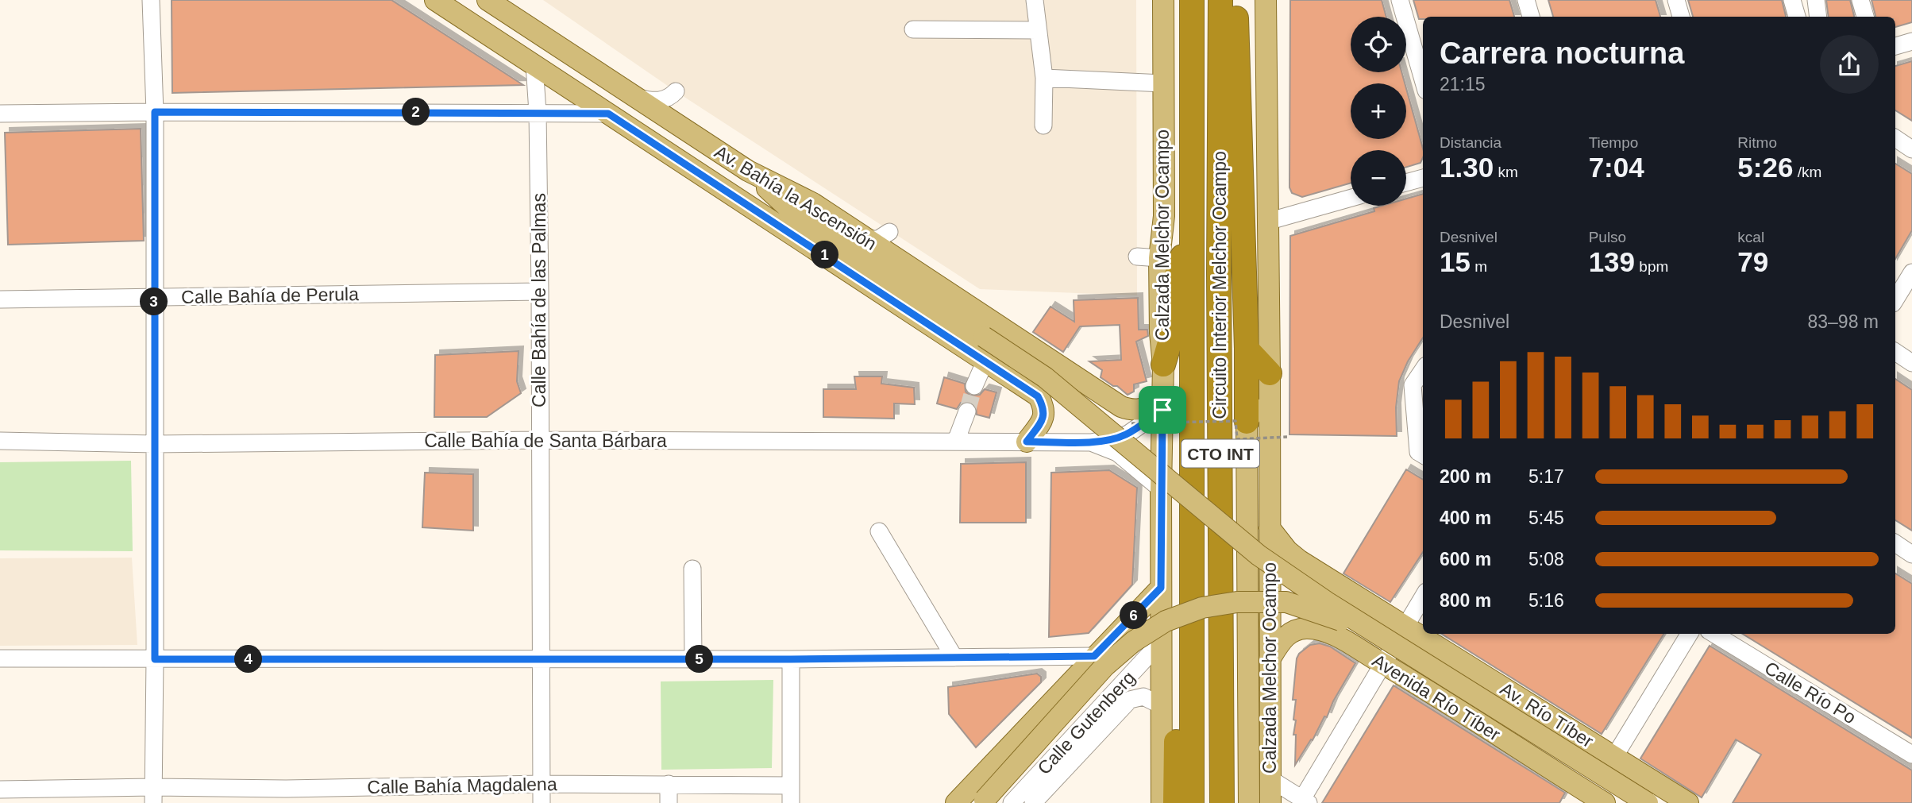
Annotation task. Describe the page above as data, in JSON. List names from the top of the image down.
{
  "streets": {
    "highway": ["Circuito Interior Melchor Ocampo", "CTO INT"],
    "main road": [
      "Av. Bahía la Ascensión",
      "Calzada Melchor Ocampo",
      "Avenida Río Tíber",
      "Av. Río Tíber"
    ],
    "street": [
      "Calle Bahía de Perula",
      "Calle Bahía de las Palmas",
      "Calle Bahía de Santa Bárbara",
      "Calle Río Po",
      "Calle Gutenberg",
      "Calle Bahía Magdalena"
    ]
  },
  "crossings": [
    ["Av. Bahía la Ascensión", "Calzada Melchor Ocampo"],
    ["Av. Bahía la Ascensión", "Calle Bahía de las Palmas"],
    ["Av. Bahía la Ascensión", "Calle Bahía de Santa Bárbara"],
    ["Calzada Melchor Ocampo", "Avenida Río Tíber"],
    ["Calzada Melchor Ocampo", "Calle Gutenberg"],
    ["Calle Bahía de Perula", "Calle Bahía de las Palmas"],
    ["Calle Bahía de las Palmas", "Calle Bahía de Santa Bárbara"],
    ["Calle Bahía de las Palmas", "Calle Bahía Magdalena"]
  ],
  "page": {
    "map_buttons": ["+", "−"],
    "heading": ["Carrera nocturna", "21:15"],
    "pins": [
      "2",
      "1",
      "3",
      "6",
      "4",
      "5"
    ],
    "stats": [
      ["Distancia", "1.30 km"],
      ["Tiempo", "7:04"],
      ["Ritmo", "5:26 /km"],
      ["Desnivel", "15 m"],
      ["Pulso", "139 bpm"],
      ["kcal", "79"]
    ],
    "chart": ["Desnivel", "83–98 m"],
    "list": [
      {
        "name": "200 m",
        "note": "5:17"
      },
      {
        "name": "400 m",
        "note": "5:45"
      },
      {
        "name": "600 m",
        "note": "5:08"
      },
      {
        "name": "800 m",
        "note": "5:16"
      }
    ]
  }
}
